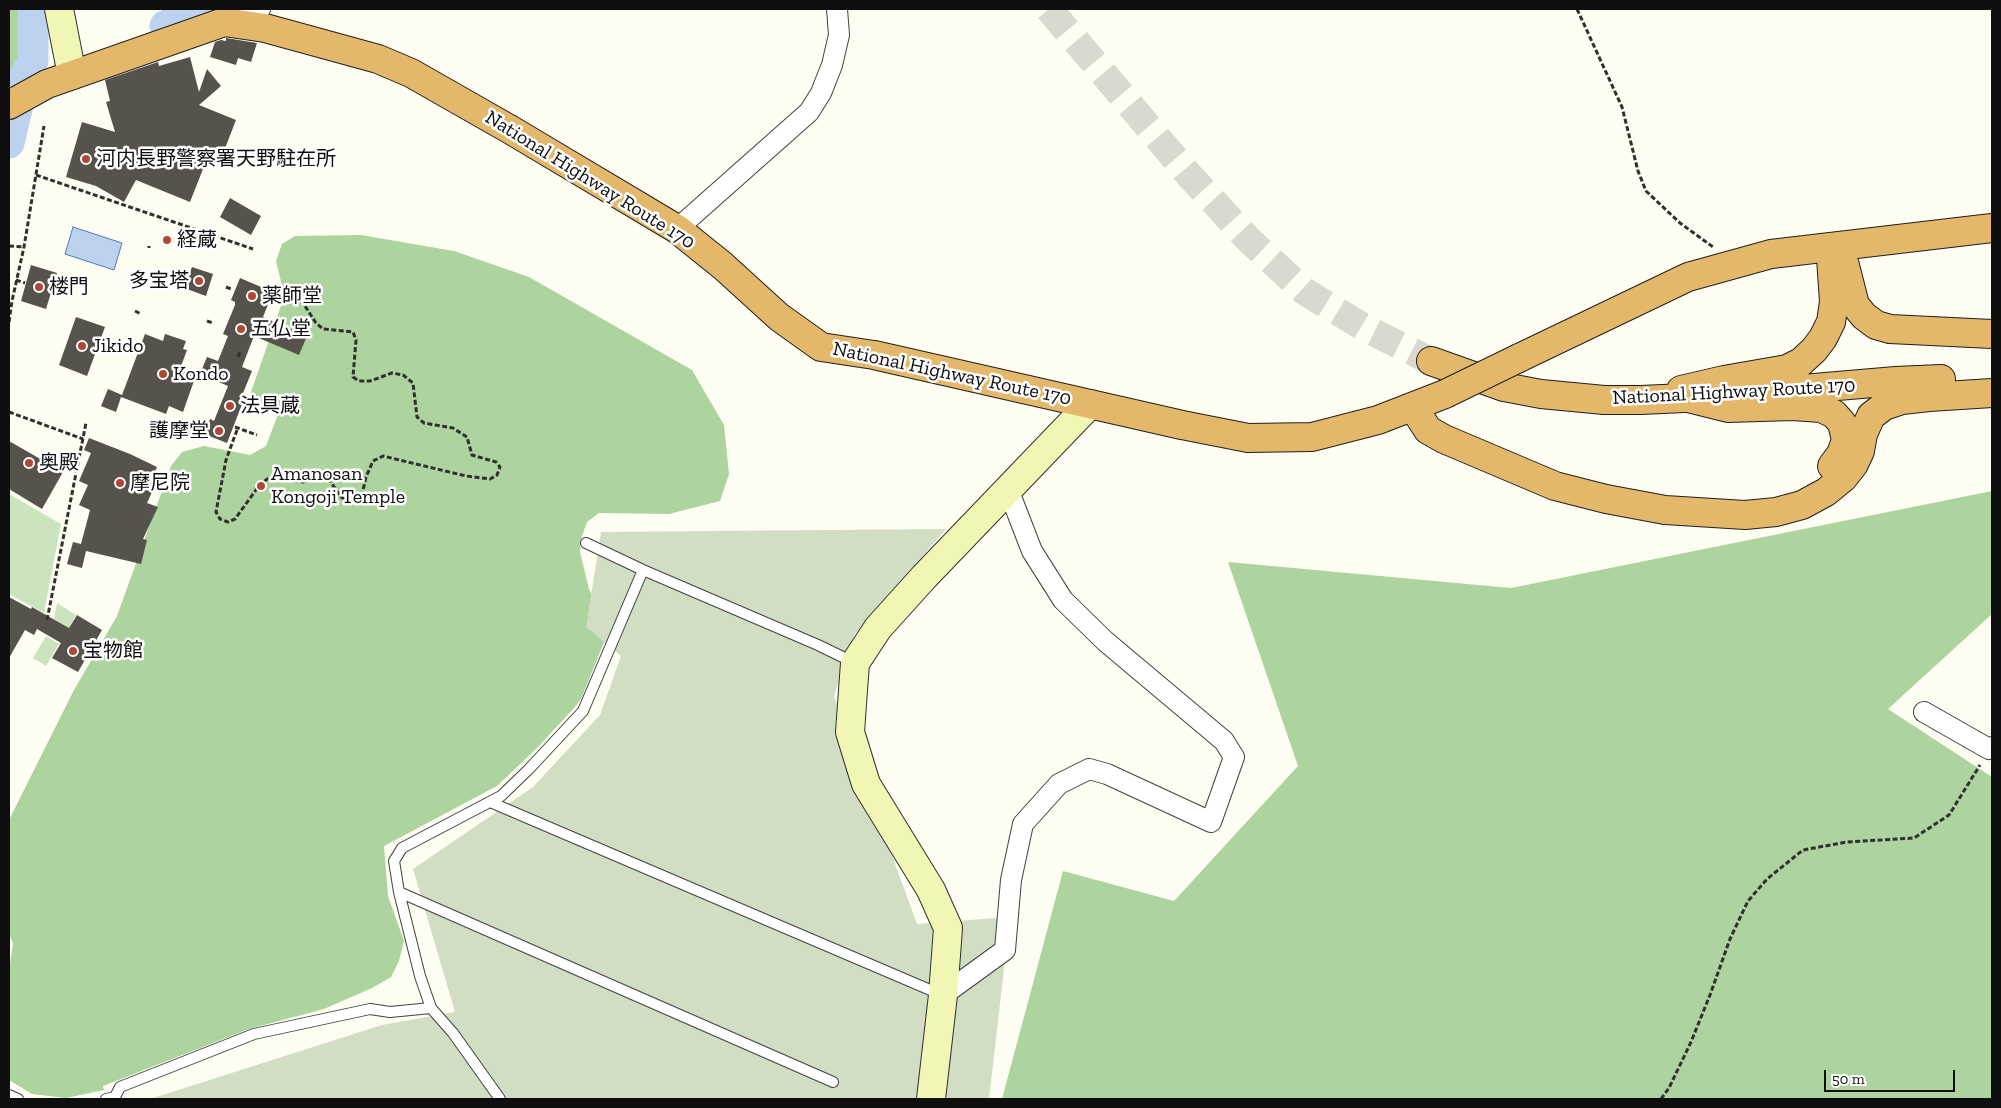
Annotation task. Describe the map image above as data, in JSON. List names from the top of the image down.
{
  "streets": {
    "highway": ["National Highway Route 170"]
  },
  "places": [
    "河内長野警察署天野駐在所",
    "経蔵",
    "多宝塔",
    "楼門",
    "薬師堂",
    "五仏堂",
    "Jikido",
    "Kondo",
    "法具蔵",
    "護摩堂",
    "奥殿",
    "摩尼院",
    "Amanosan Kongoji Temple",
    "宝物館"
  ],
  "scale_bar": "50 m"
}
